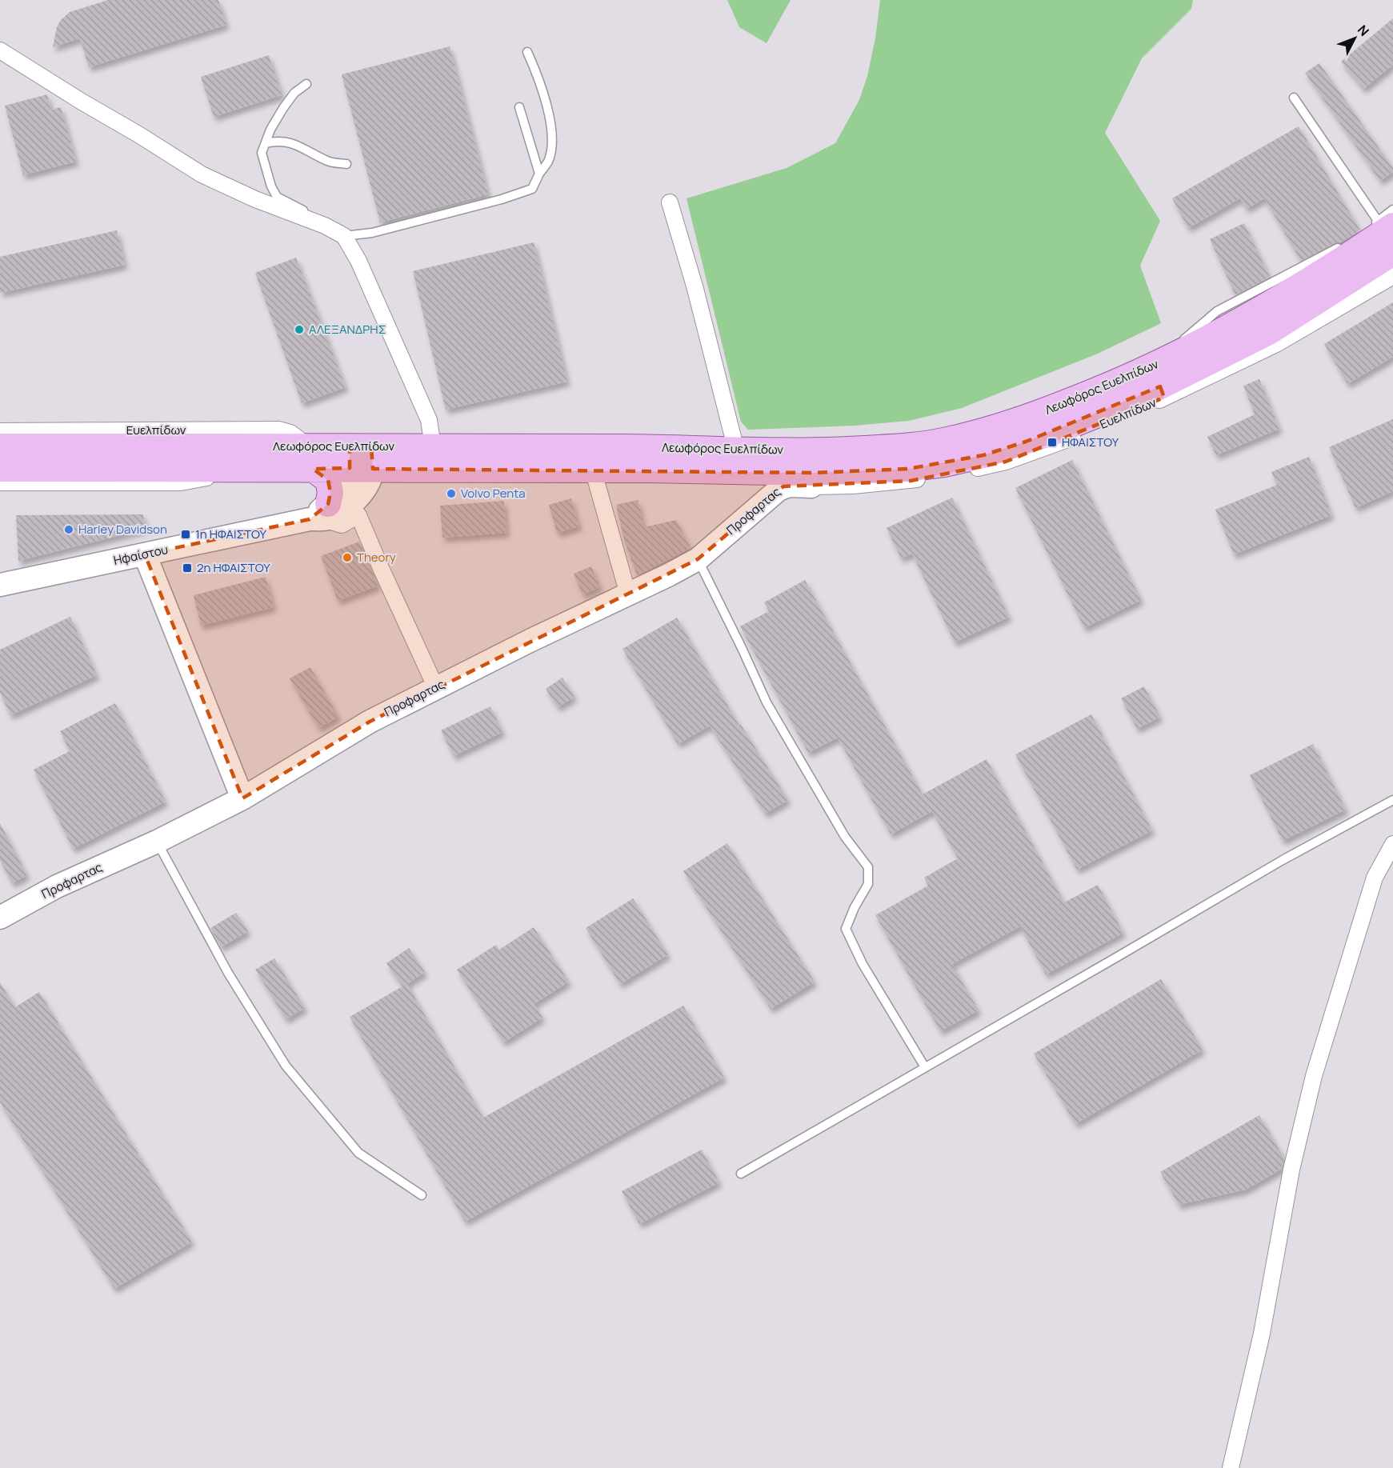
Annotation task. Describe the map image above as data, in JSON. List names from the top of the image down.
{
  "streets": {
    "main road": ["Λεωφόρος Ευελπίδων"],
    "street": ["Ευελπίδων", "Προφαρτας", "Ηφαίστου"]
  },
  "crossings": [
    ["Λεωφόρος Ευελπίδων", "Ευελπίδων"],
    ["Λεωφόρος Ευελπίδων", "Προφαρτας"]
  ],
  "places": {
    "other": [
      "ΑΛΕΞΑΝΔΡΗΣ",
      "Volvo Penta",
      "Harley Davidson",
      "Theory"
    ],
    "transit": ["ΗΦΑΙΣΤΟΥ", "1η ΗΦΑΙΣΤΟΥ", "2η ΗΦΑΙΣΤΟΥ"]
  },
  "north": "top right"
}
